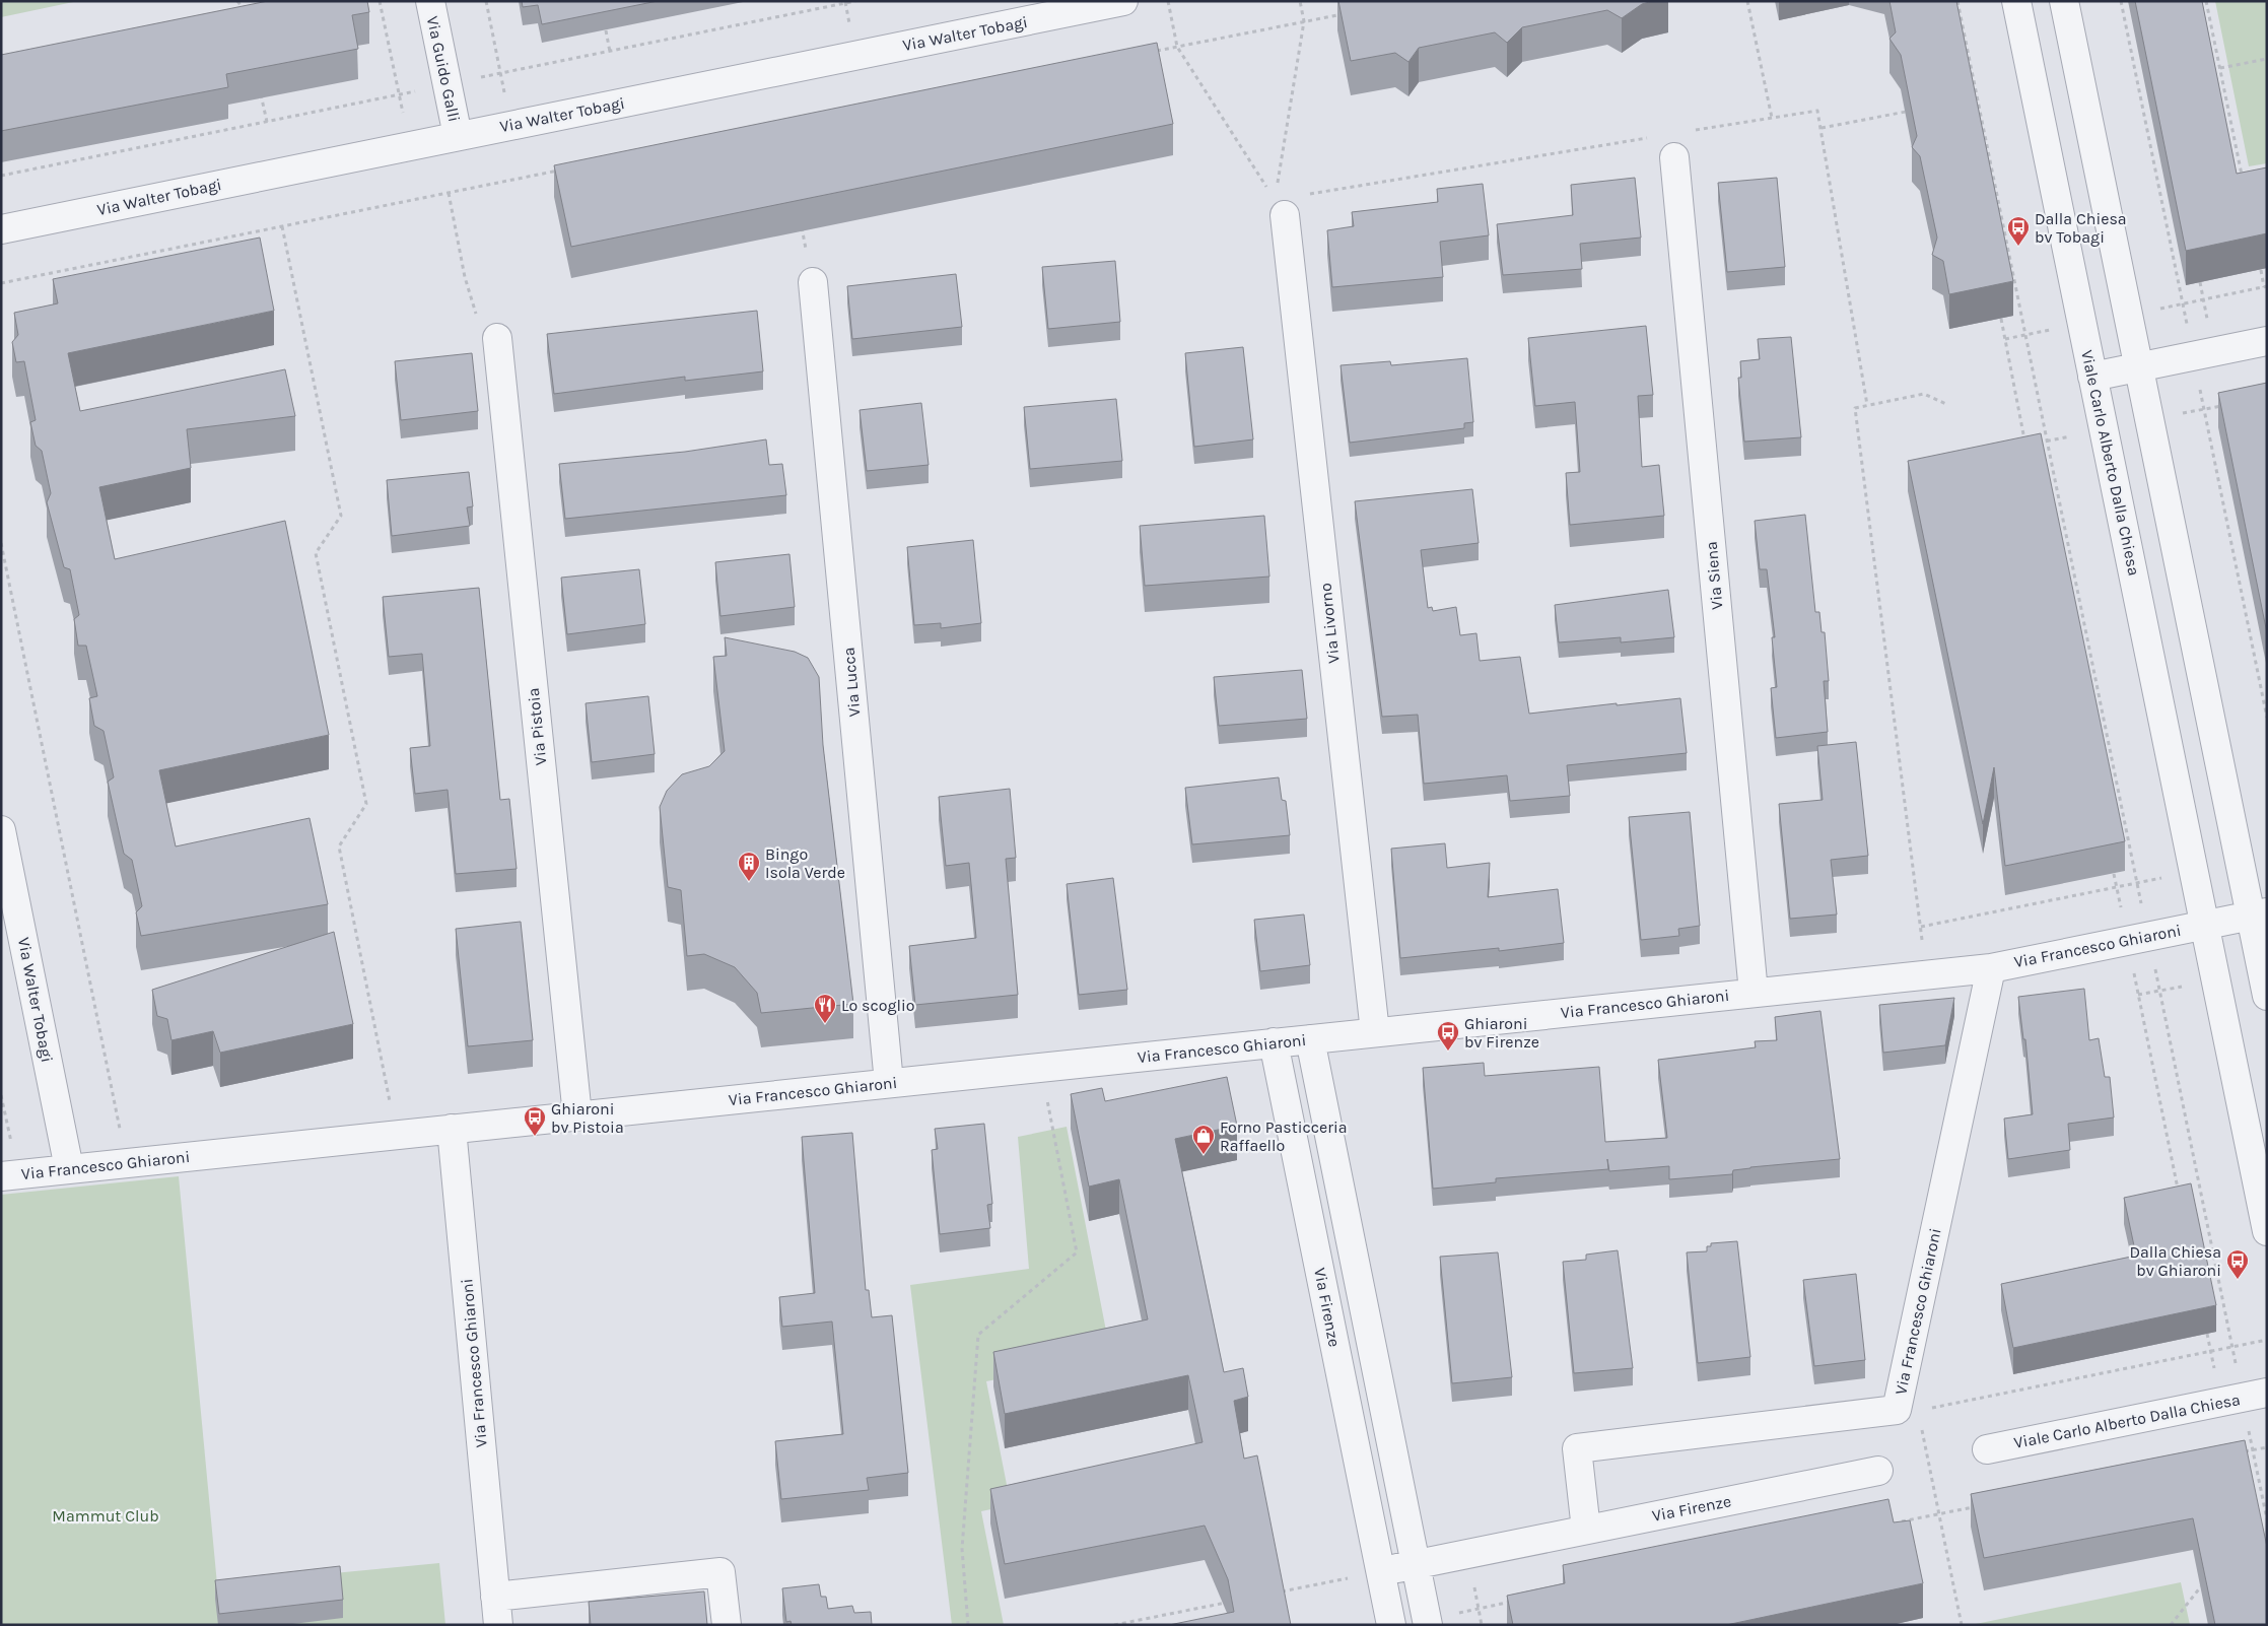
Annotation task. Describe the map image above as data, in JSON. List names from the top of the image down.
{
  "streets": {
    "street": [
      "Via Walter Tobagi",
      "Via Guido Galli",
      "Viale Carlo Alberto Dalla Chiesa",
      "Via Siena",
      "Via Livorno",
      "Via Lucca",
      "Via Pistoia",
      "Via Francesco Ghiaroni",
      "Via Firenze"
    ]
  },
  "crossings": [
    ["Via Walter Tobagi", "Via Guido Galli"],
    ["Via Walter Tobagi", "Via Francesco Ghiaroni"],
    ["Viale Carlo Alberto Dalla Chiesa", "Via Francesco Ghiaroni"],
    ["Via Siena", "Via Francesco Ghiaroni"],
    ["Via Livorno", "Via Francesco Ghiaroni"],
    ["Via Lucca", "Via Francesco Ghiaroni"],
    ["Via Pistoia", "Via Francesco Ghiaroni"],
    ["Via Francesco Ghiaroni", "Via Firenze"]
  ],
  "parks": ["Mammut Club"],
  "places": {
    "bus stop": [
      "Dalla Chiesa bv Tobagi",
      "Ghiaroni bv Firenze",
      "Ghiaroni bv Pistoia",
      "Dalla Chiesa bv Ghiaroni"
    ],
    "building": ["Bingo Isola Verde"],
    "restaurant": ["Lo scoglio"],
    "shop": ["Forno Pasticceria Raffaello"]
  }
}
